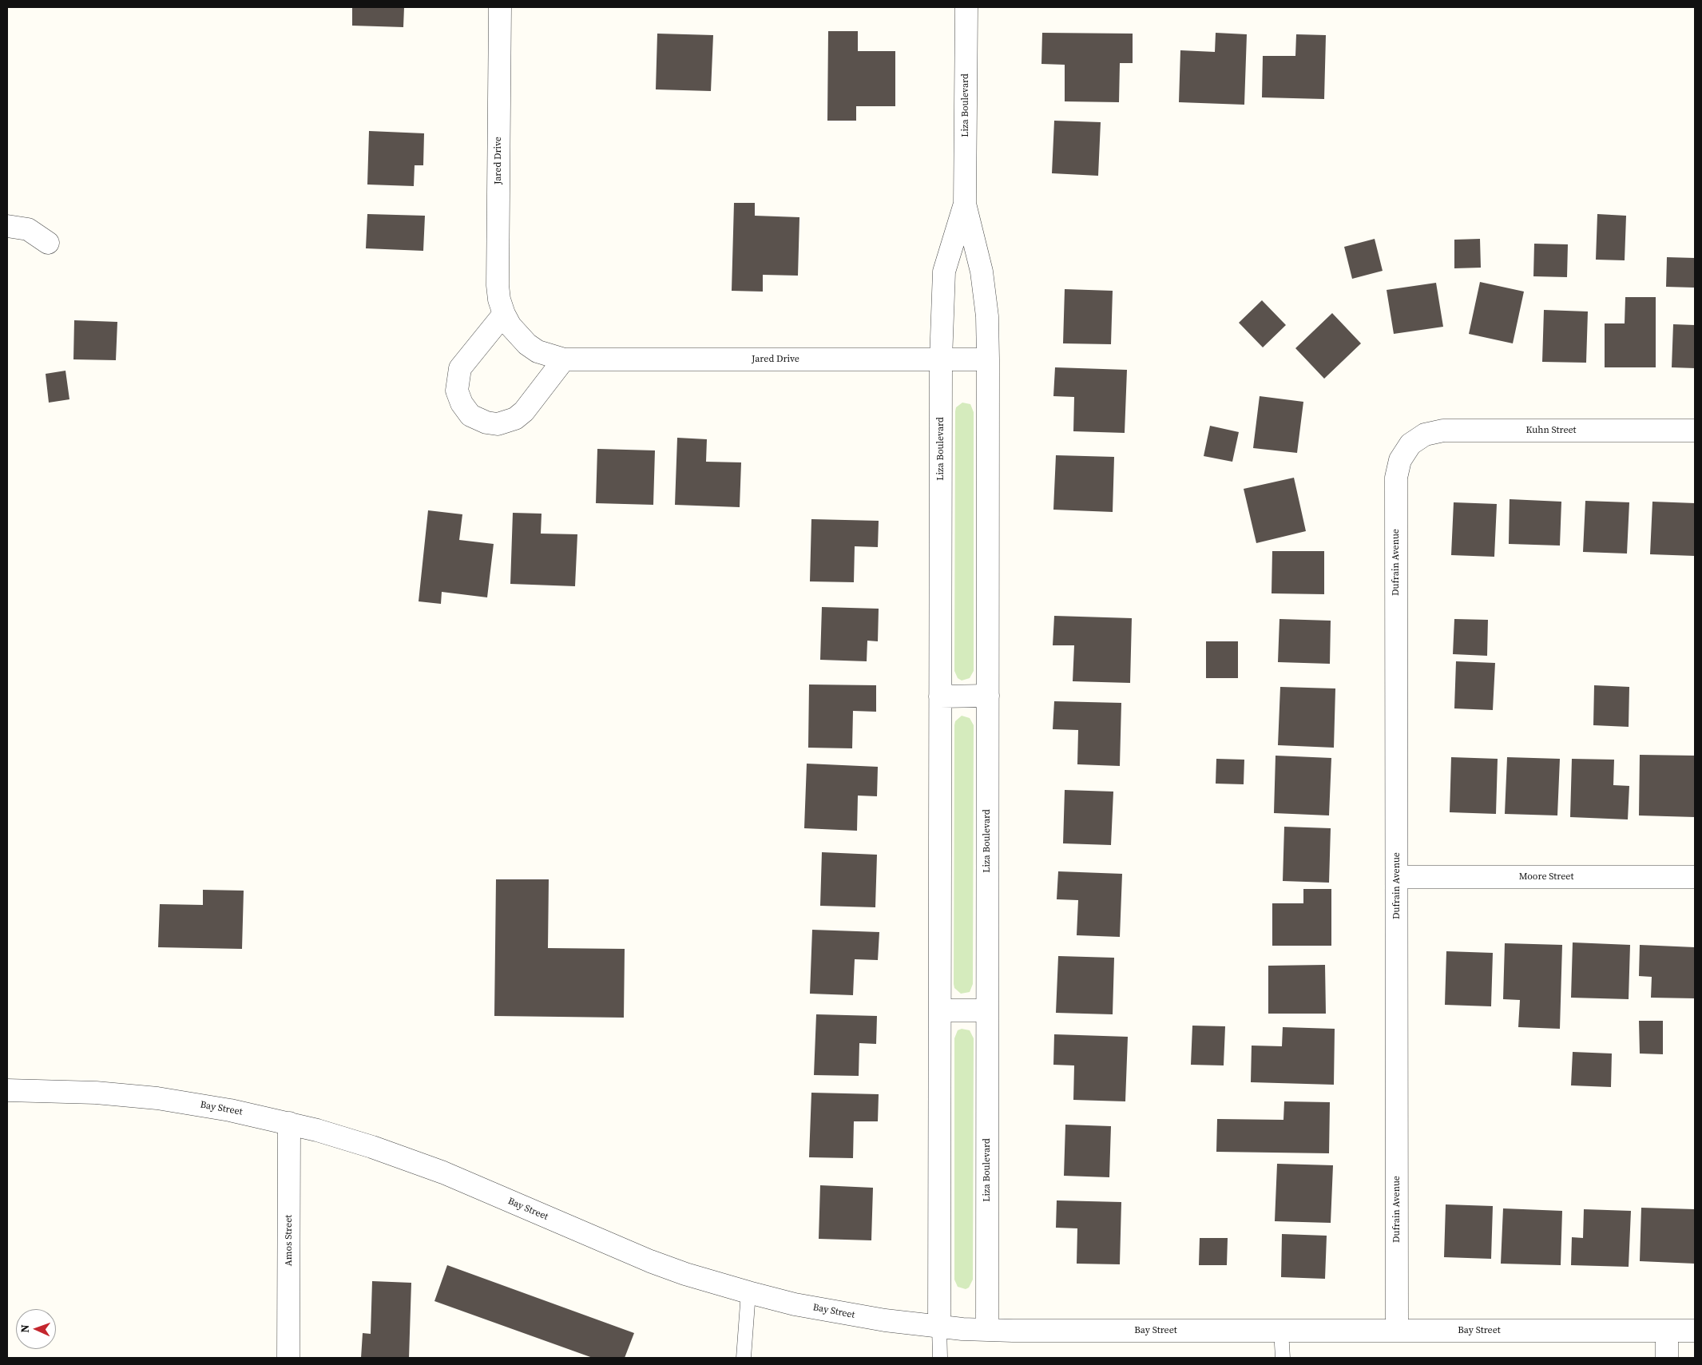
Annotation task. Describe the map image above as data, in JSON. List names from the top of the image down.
{
  "streets": {
    "street": [
      "Liza Boulevard",
      "Jared Drive",
      "Kuhn Street",
      "Dufrain Avenue",
      "Moore Street",
      "Bay Street",
      "Amos Street"
    ]
  },
  "crossings": [
    ["Liza Boulevard", "Jared Drive"],
    ["Liza Boulevard", "Bay Street"],
    ["Kuhn Street", "Dufrain Avenue"],
    ["Dufrain Avenue", "Moore Street"],
    ["Dufrain Avenue", "Bay Street"],
    ["Bay Street", "Amos Street"]
  ],
  "north": "left"
}
